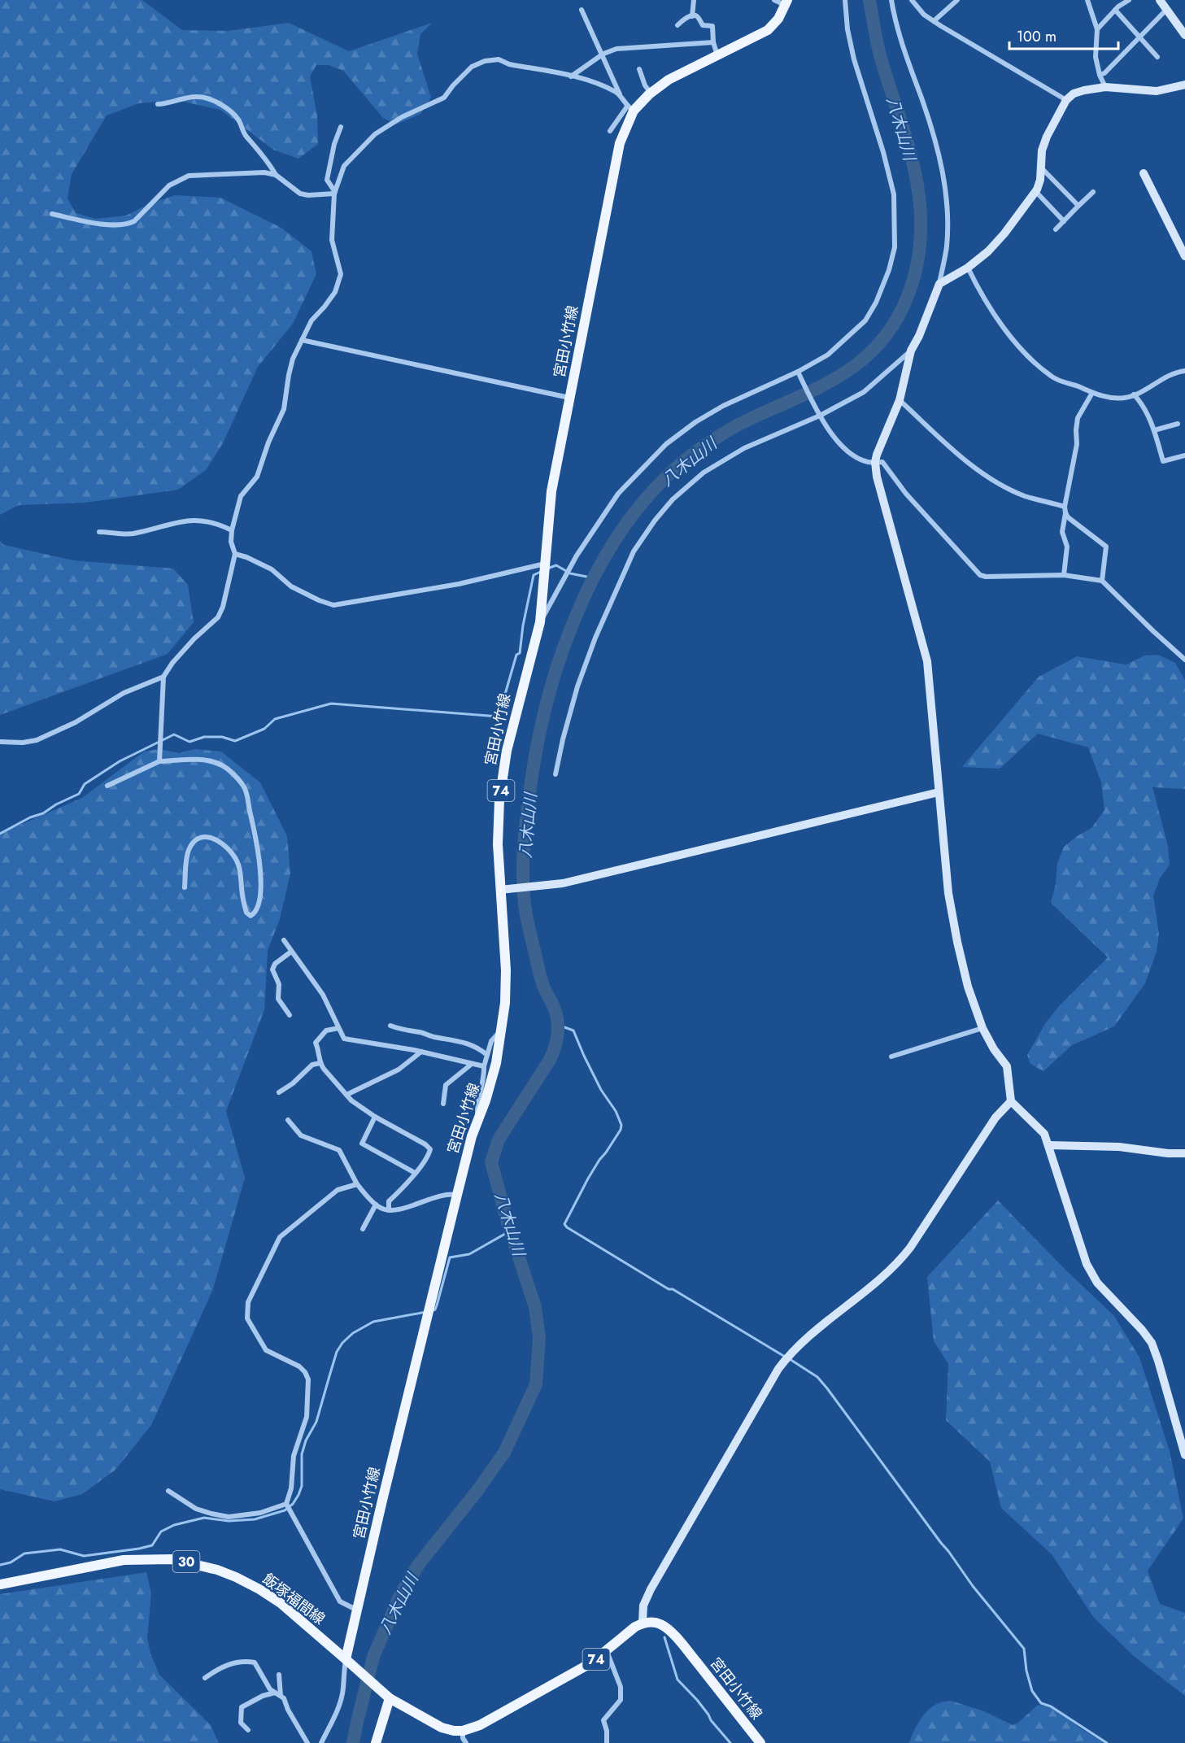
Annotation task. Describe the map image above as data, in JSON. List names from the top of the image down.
{
  "streets": {
    "main road": [
      "宮田小竹線",
      "74",
      "30",
      "飯塚福間線"
    ]
  },
  "crossings": [
    ["宮田小竹線", "74"],
    ["宮田小竹線", "飯塚福間線"]
  ],
  "water": ["八木山川"],
  "scale_bar": "100 m"
}
